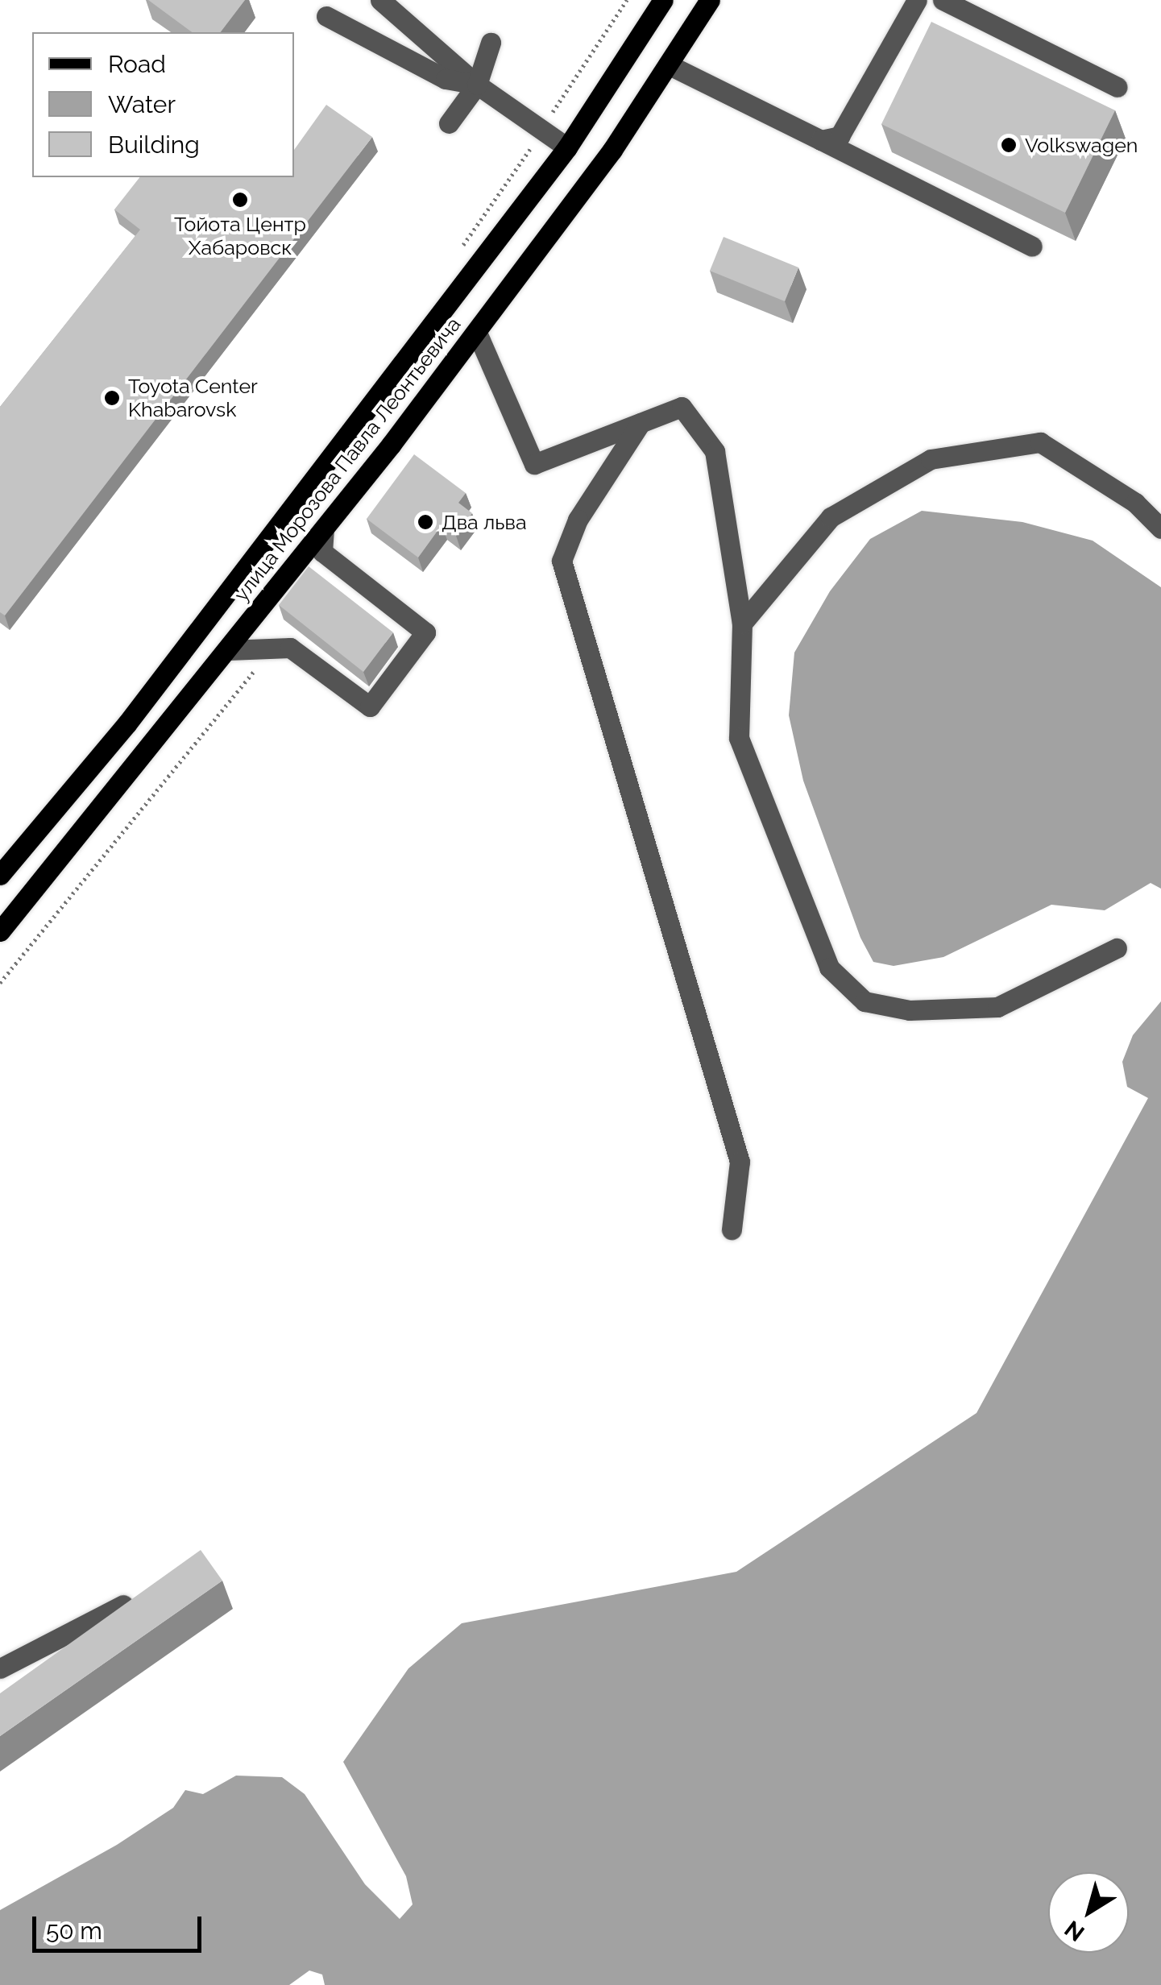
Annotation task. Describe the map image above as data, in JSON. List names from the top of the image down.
{
  "streets": {
    "main road": ["улица Морозова Павла Леонтьевича"]
  },
  "places": [
    "Volkswagen",
    "Тойота Центр Хабаровск",
    "Toyota Center Khabarovsk",
    "Два льва"
  ],
  "legend": ["Road", "Water", "Building"],
  "scale_bar": "50 m",
  "north": "bottom left"
}
